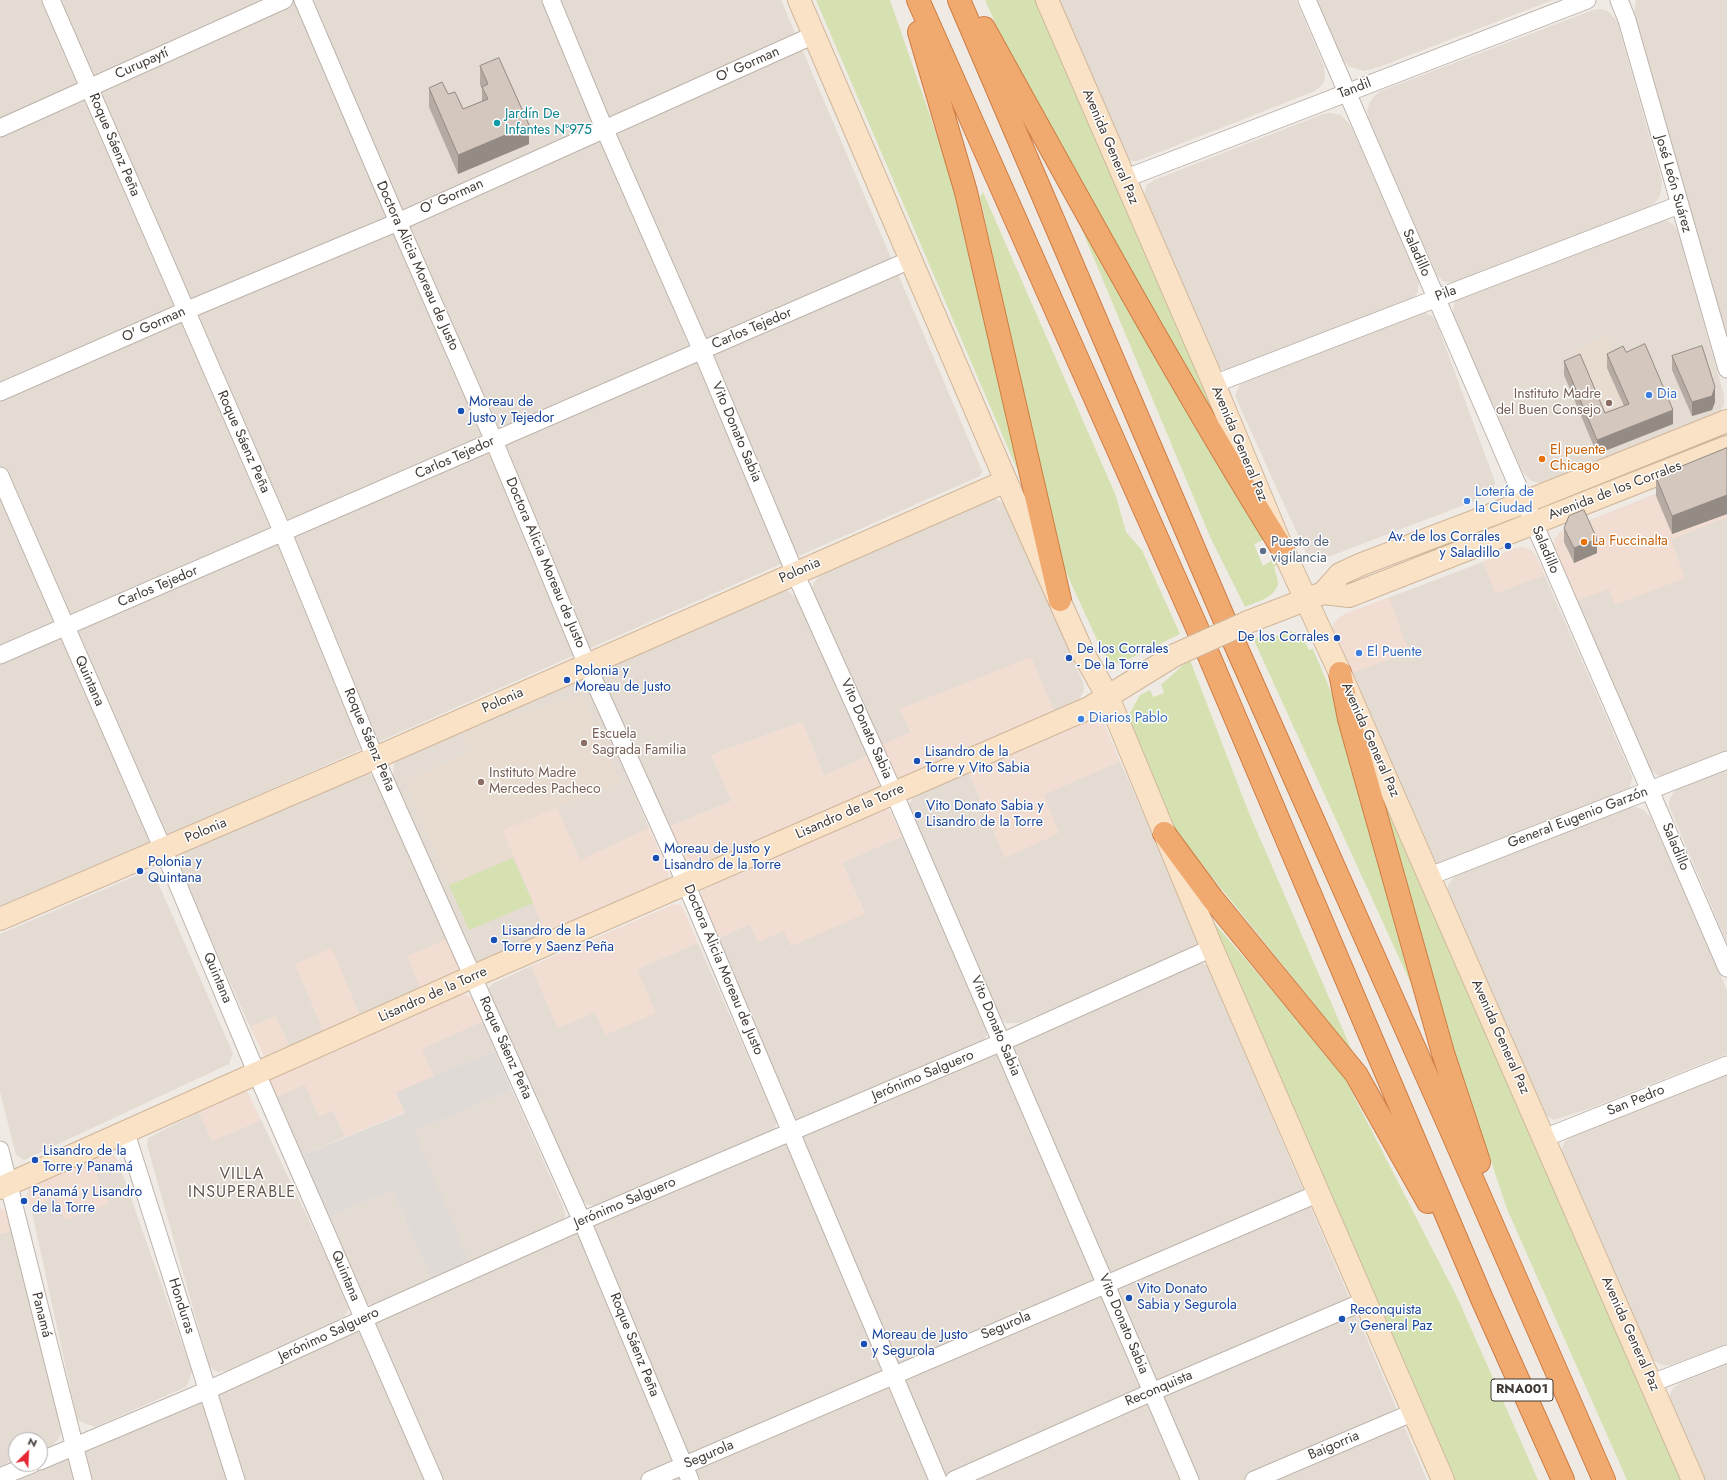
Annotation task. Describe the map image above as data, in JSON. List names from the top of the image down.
{
  "streets": {
    "highway": ["RNA001"],
    "street": [
      "Curupaytí",
      "O' Gorman",
      "Tandil",
      "Roque Sáenz Peña",
      "Avenida General Paz",
      "José León Suárez",
      "Saladillo",
      "Doctora Alicia Moreau de Justo",
      "Pila",
      "Carlos Tejedor",
      "Vito Donato Sabia",
      "Avenida de los Corrales",
      "Polonia",
      "Quintana",
      "Lisandro de la Torre",
      "General Eugenio Garzón",
      "Jerónimo Salguero",
      "San Pedro",
      "Honduras",
      "Panamá",
      "Segurola",
      "Reconquista",
      "Baigorria"
    ]
  },
  "crossings": [
    ["Curupaytí", "Roque Sáenz Peña"],
    ["O' Gorman", "Roque Sáenz Peña"],
    ["O' Gorman", "Doctora Alicia Moreau de Justo"],
    ["O' Gorman", "Vito Donato Sabia"],
    ["Tandil", "Avenida General Paz"],
    ["Tandil", "Saladillo"],
    ["Roque Sáenz Peña", "Carlos Tejedor"],
    ["Roque Sáenz Peña", "Polonia"],
    ["Roque Sáenz Peña", "Lisandro de la Torre"],
    ["Roque Sáenz Peña", "Jerónimo Salguero"],
    ["Roque Sáenz Peña", "Segurola"],
    ["Avenida General Paz", "Pila"],
    ["Avenida General Paz", "Avenida de los Corrales"],
    ["Avenida General Paz", "General Eugenio Garzón"],
    ["Avenida General Paz", "San Pedro"],
    ["José León Suárez", "Pila"],
    ["Saladillo", "Pila"],
    ["Saladillo", "Avenida de los Corrales"],
    ["Saladillo", "General Eugenio Garzón"],
    ["Doctora Alicia Moreau de Justo", "Carlos Tejedor"],
    ["Doctora Alicia Moreau de Justo", "Polonia"],
    ["Doctora Alicia Moreau de Justo", "Lisandro de la Torre"],
    ["Doctora Alicia Moreau de Justo", "Jerónimo Salguero"],
    ["Doctora Alicia Moreau de Justo", "Segurola"],
    ["Carlos Tejedor", "Vito Donato Sabia"],
    ["Carlos Tejedor", "Quintana"],
    ["Vito Donato Sabia", "Polonia"],
    ["Vito Donato Sabia", "Lisandro de la Torre"],
    ["Vito Donato Sabia", "Jerónimo Salguero"],
    ["Vito Donato Sabia", "Segurola"],
    ["Vito Donato Sabia", "Reconquista"],
    ["Avenida de los Corrales", "Lisandro de la Torre"],
    ["Polonia", "Quintana"],
    ["Quintana", "Lisandro de la Torre"],
    ["Quintana", "Jerónimo Salguero"],
    ["Lisandro de la Torre", "Honduras"],
    ["Lisandro de la Torre", "Panamá"],
    ["Jerónimo Salguero", "Honduras"],
    ["Jerónimo Salguero", "Panamá"]
  ],
  "districts": ["VILLA INSUPERABLE"],
  "places": [
    "Jardín De Infantes Nº975",
    "Dia",
    "Instituto Madre del Buen Consejo",
    "Moreau de Justo y Tejedor",
    "El puente Chicago",
    "Lotería de la Ciudad",
    "La Fuccinalta",
    "Av. de los Corrales y Saladillo",
    "Puesto de vigilancia",
    "De los Corrales",
    "El Puente",
    "De los Corrales - De la Torre",
    "Polonia y Moreau de Justo",
    "Diarios Pablo",
    "Escuela Sagrada Familia",
    "Lisandro de la Torre y Vito Sabia",
    "Instituto Madre Mercedes Pacheco",
    "Vito Donato Sabia y Lisandro de la Torre",
    "Moreau de Justo y Lisandro de la Torre",
    "Polonia y Quintana",
    "Lisandro de la Torre y Saenz Peña",
    "Lisandro de la Torre y Panamá",
    "Panamá y Lisandro de la Torre",
    "Vito Donato Sabia y Segurola",
    "Reconquista y General Paz",
    "Moreau de Justo y Segurola"
  ],
  "north": "top right"
}
